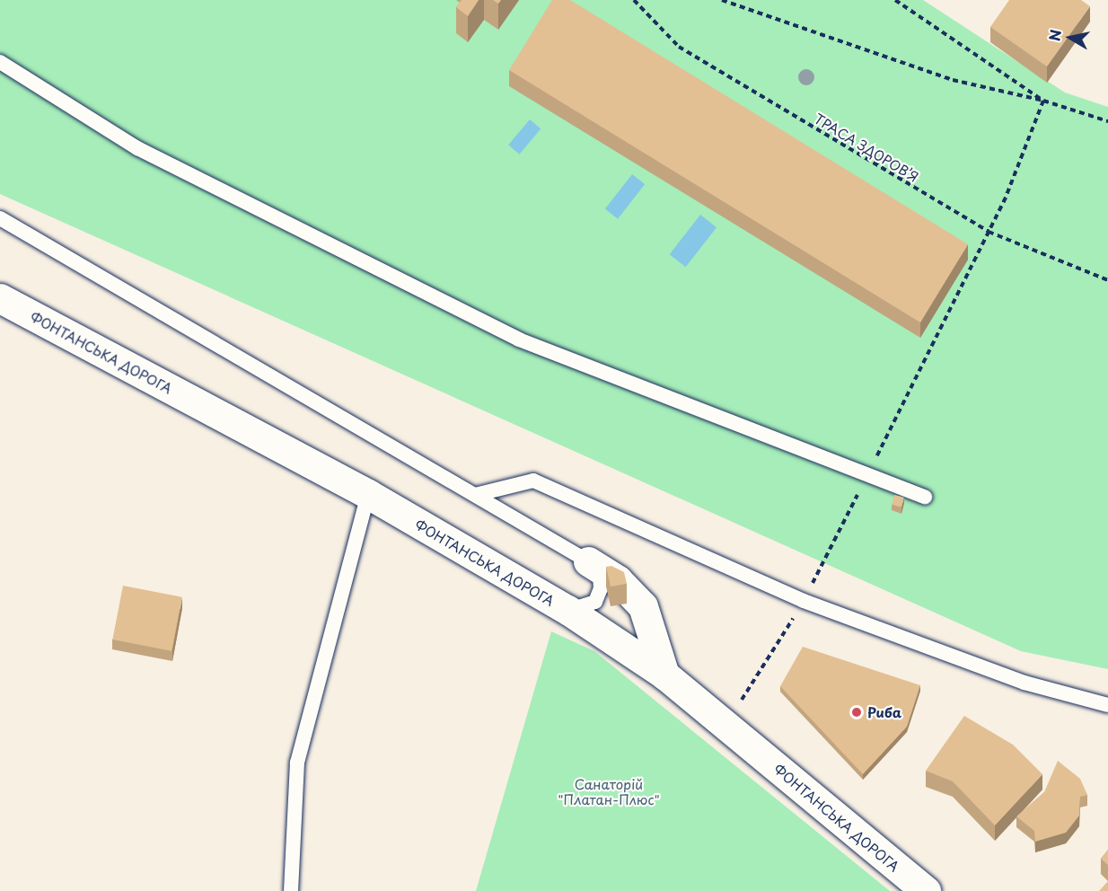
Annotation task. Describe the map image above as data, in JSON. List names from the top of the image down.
{
  "streets": {
    "main road": ["ФОНТАНСЬКА ДОРОГА"],
    "path": ["ТРАСА ЗДОРОВ’Я"]
  },
  "parks": ["Санаторій \"Платан-Плюс\""],
  "places": ["Риба"],
  "north": "left"
}
